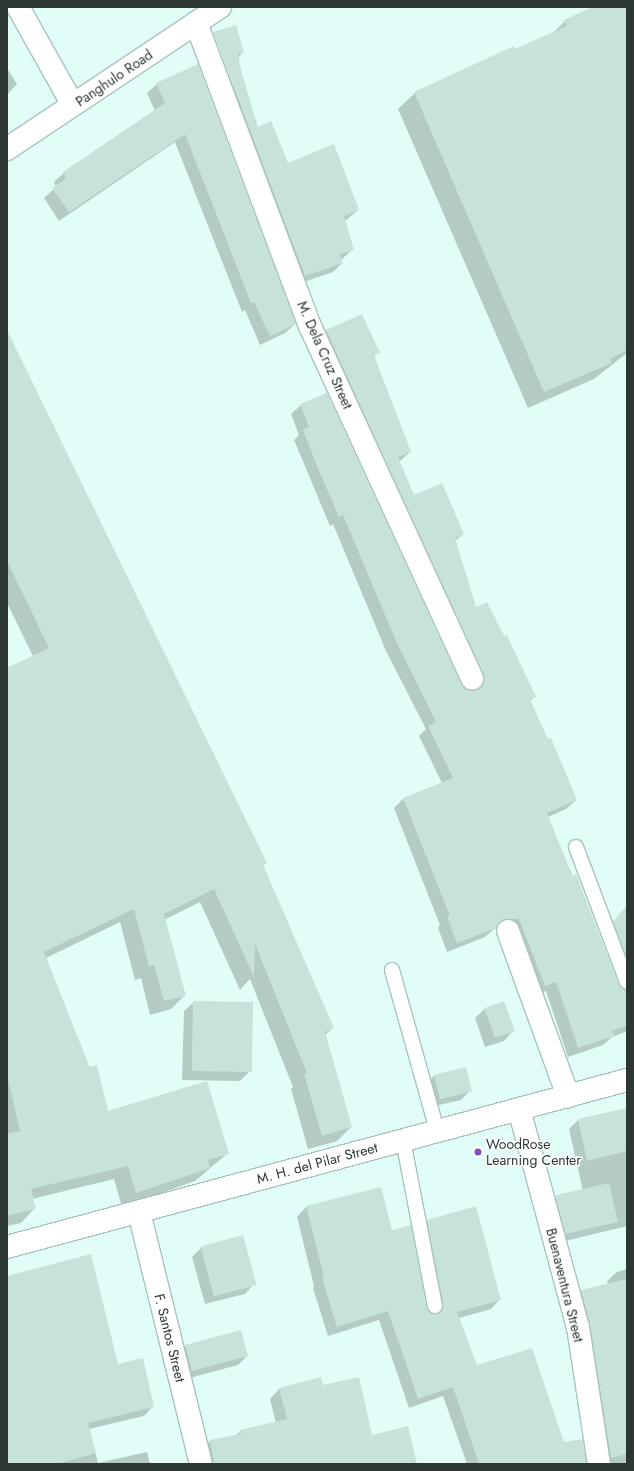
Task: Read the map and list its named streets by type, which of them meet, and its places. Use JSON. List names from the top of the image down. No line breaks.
{"streets":{"street":["Panghulo Road","M. Dela Cruz Street","M. H. del Pilar Street","Buenaventura Street","F. Santos Street"]},"crossings":[["Panghulo Road","M. Dela Cruz Street"],["M. H. del Pilar Street","Buenaventura Street"],["M. H. del Pilar Street","F. Santos Street"]],"places":["WoodRose Learning Center"]}
